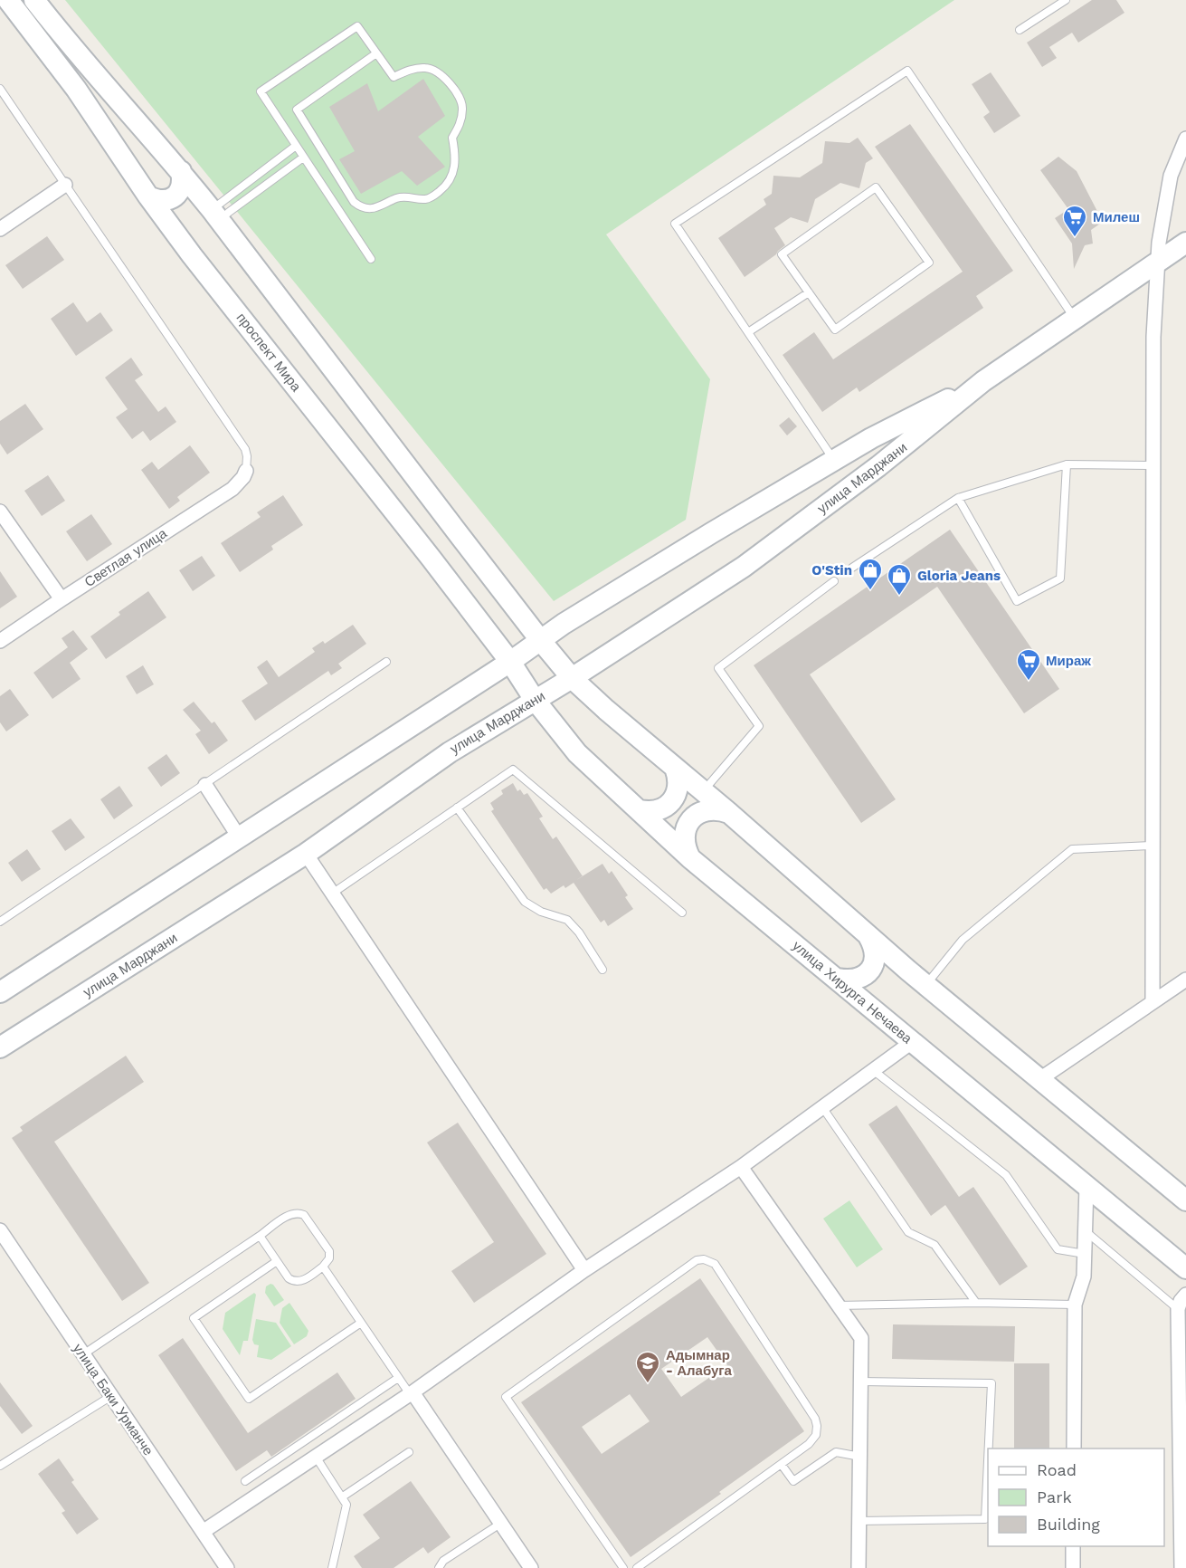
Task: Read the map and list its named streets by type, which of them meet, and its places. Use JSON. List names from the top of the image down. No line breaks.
{"streets":{"main road":["проспект Мира","улица Марджани","улица Хирурга Нечаева"],"street":["Светлая улица","улица Баки Урманче"]},"crossings":[["проспект Мира","улица Марджани"],["проспект Мира","улица Хирурга Нечаева"],["улица Марджани","улица Хирурга Нечаева"]],"places":{"supermarket":["Милеш","Мираж"],"shop":["O'Stin","Gloria Jeans"],"school or university":["Адымнар - Алабуга"]},"legend":["Road","Park","Building"]}
